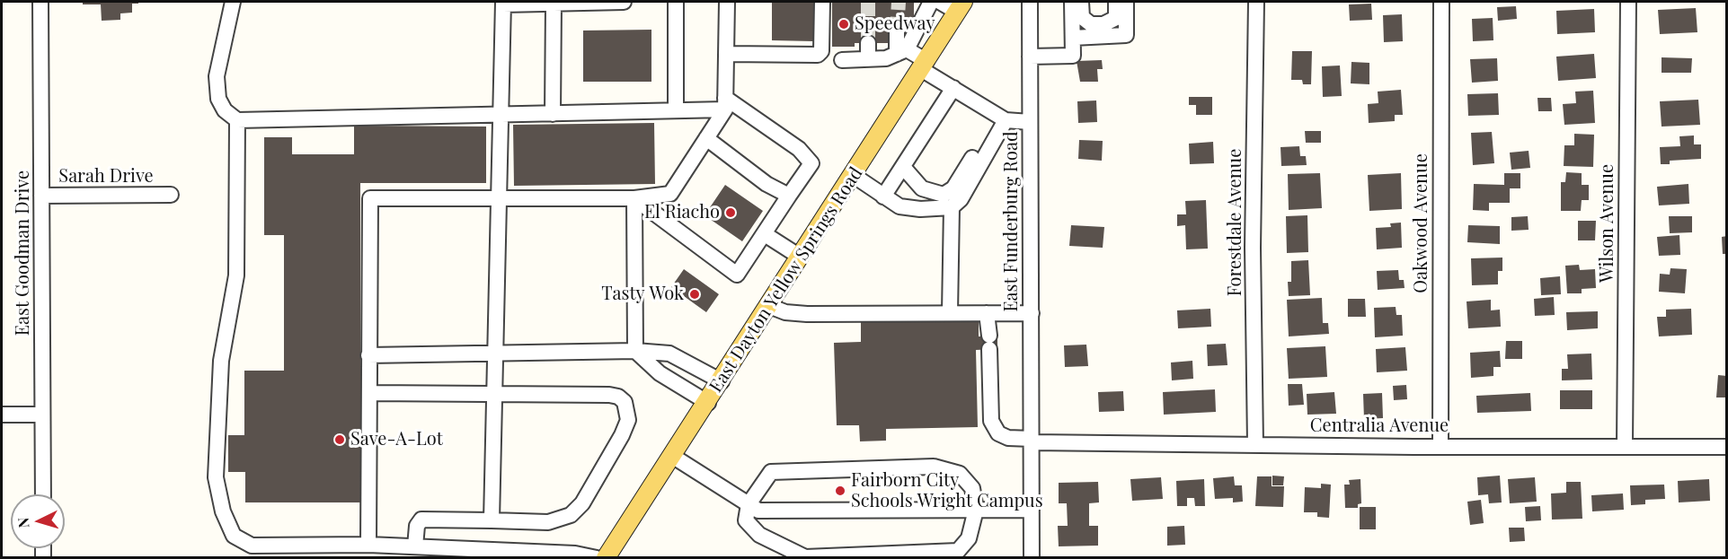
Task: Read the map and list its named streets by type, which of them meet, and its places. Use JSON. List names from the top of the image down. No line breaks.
{"streets":{"main road":["East Dayton Yellow Springs Road"],"street":["Sarah Drive","East Funderburg Road","Forestdale Avenue","Oakwood Avenue","Wilson Avenue","East Goodman Drive","Centralia Avenue"]},"crossings":[["Sarah Drive","East Goodman Drive"],["East Funderburg Road","Centralia Avenue"],["Forestdale Avenue","Centralia Avenue"],["Oakwood Avenue","Centralia Avenue"],["Wilson Avenue","Centralia Avenue"]],"places":["Speedway","El Riacho","Tasty Wok","Save-A-Lot","Fairborn City Schools Wright Campus"],"north":"left"}
